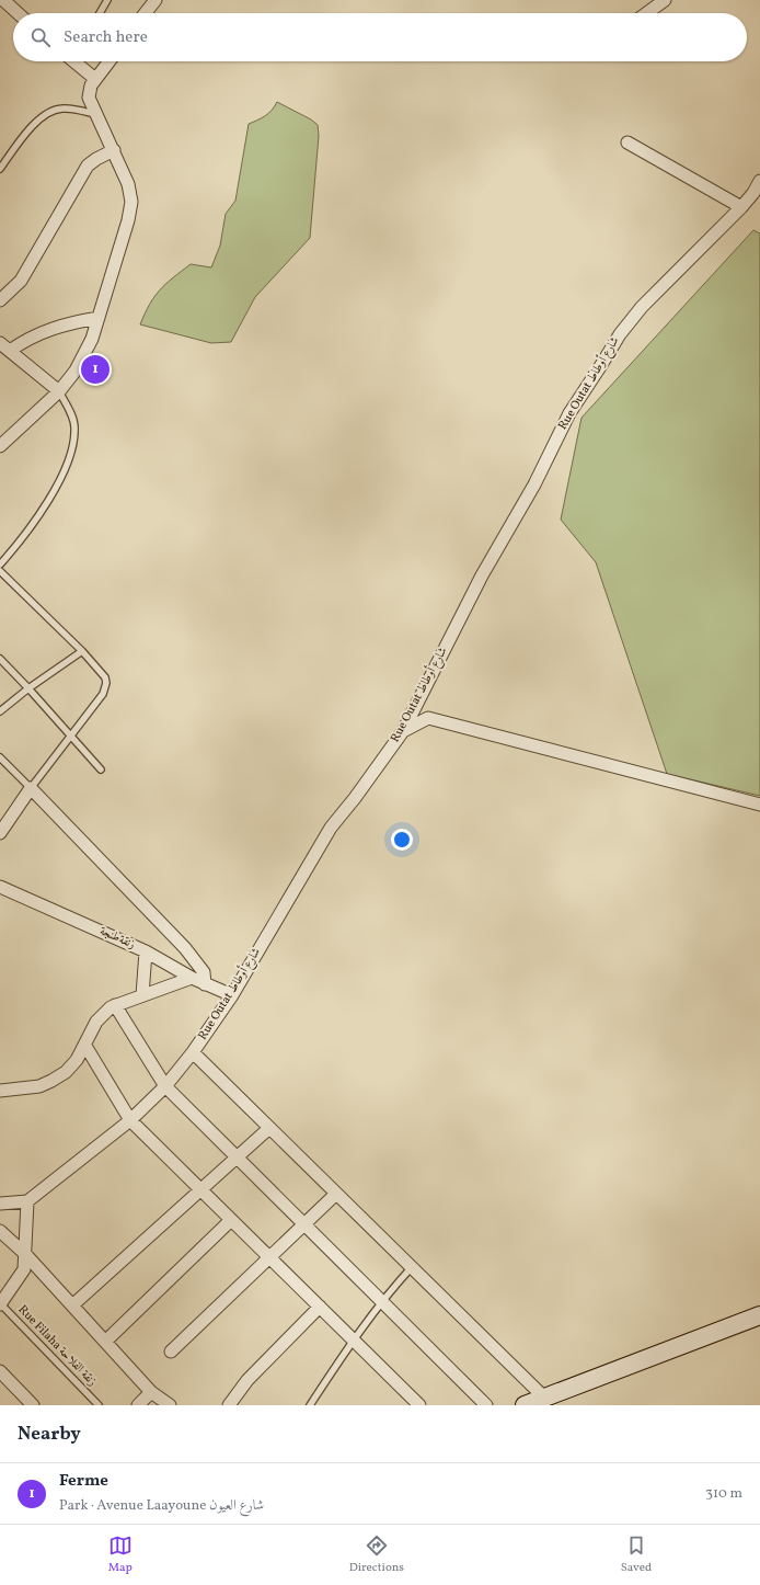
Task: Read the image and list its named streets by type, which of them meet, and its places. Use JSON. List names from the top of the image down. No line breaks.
{"streets":{"street":["Rue Outat شارع أوطاط","زنقةطنجة"],"lane":["Rue Filaha زنقة الفلاحة"]},"crossings":[["Rue Outat شارع أوطاط","زنقةطنجة"]],"page":{"search":"Search here","pins":"1","heading":"Nearby","list":[{"mark":"1","name":"Ferme","note":"Park · Avenue Laayoune شارع العيون","value":"310 m"}],"nav":["Map","Directions","Saved"]}}
